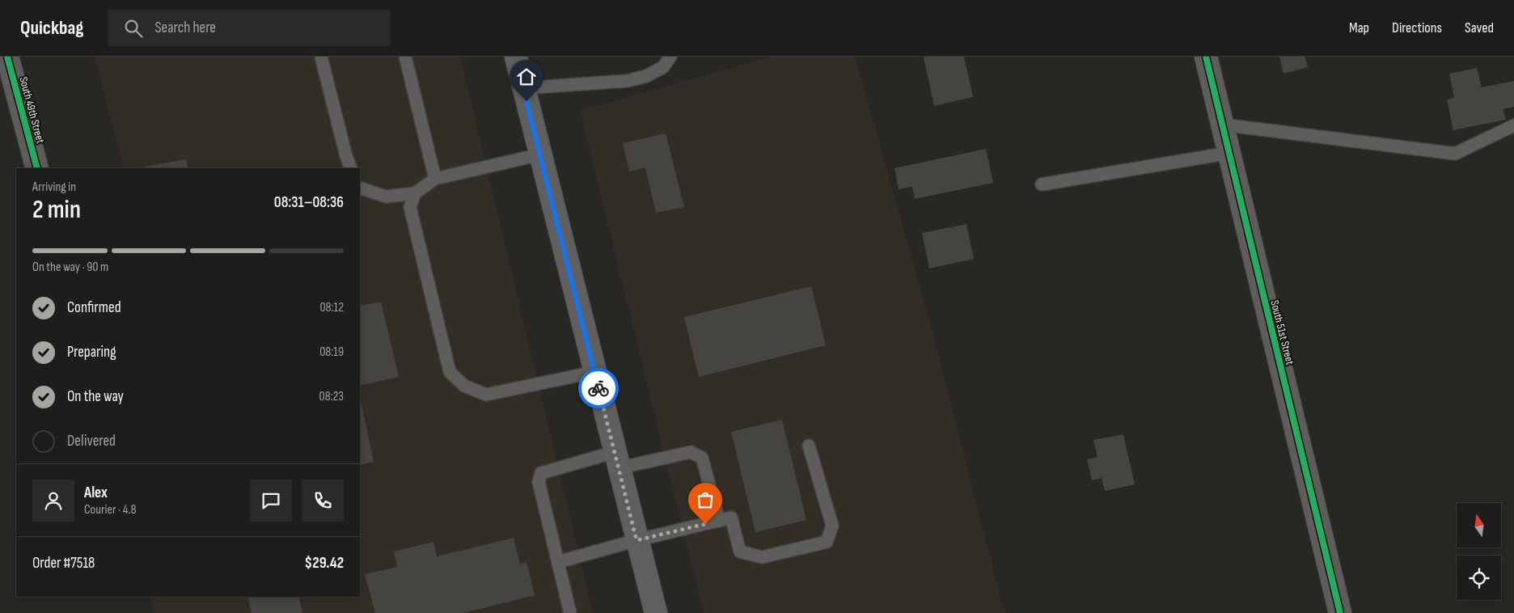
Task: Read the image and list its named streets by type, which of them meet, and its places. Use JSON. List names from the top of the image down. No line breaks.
{"streets":{"street":["South 49th Street","South 51st Street"]},"north":"top","page":{"header":"Quickbag","search":"Search here","nav":["Map","Directions","Saved"],"heading":["2 min","Arriving in","08:31–08:36"],"panel":["Alex","Courier · 4.8","Order #7518","$29.42"],"bar":"On the way · 90 m","list":[["Confirmed","08:12"],["Preparing","08:19"],["On the way","08:23"],"Delivered"]}}
